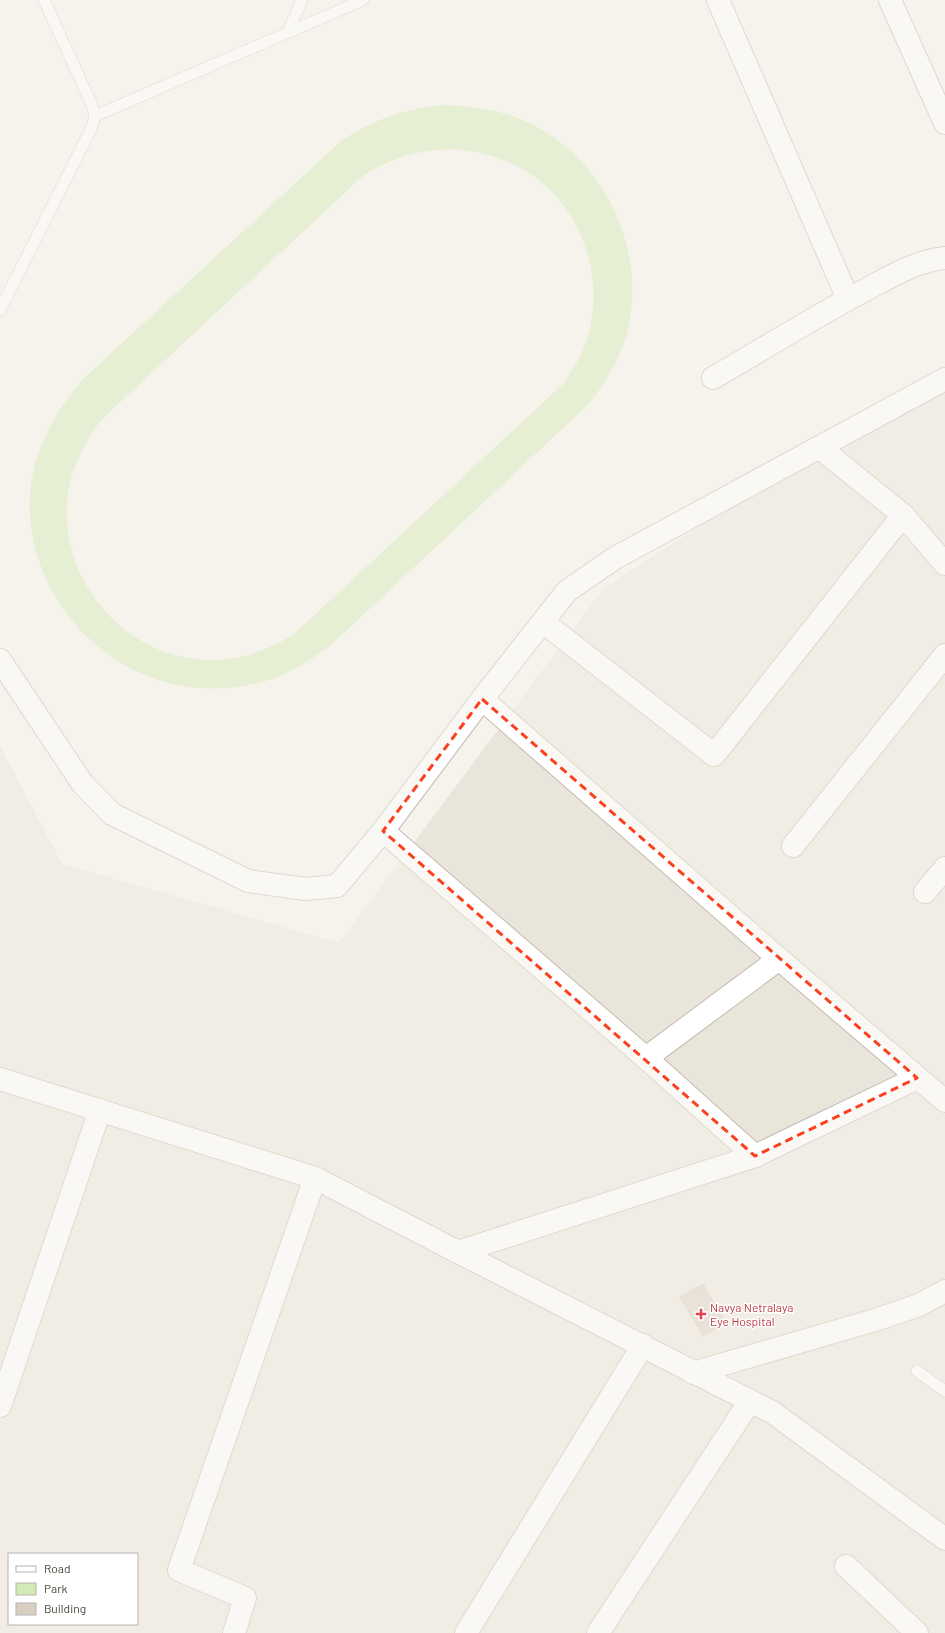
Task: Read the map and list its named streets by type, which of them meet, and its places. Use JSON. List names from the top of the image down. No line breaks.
{"places":{"health":["Navya Netralaya Eye Hospital"]},"legend":["Road","Park","Building"]}
